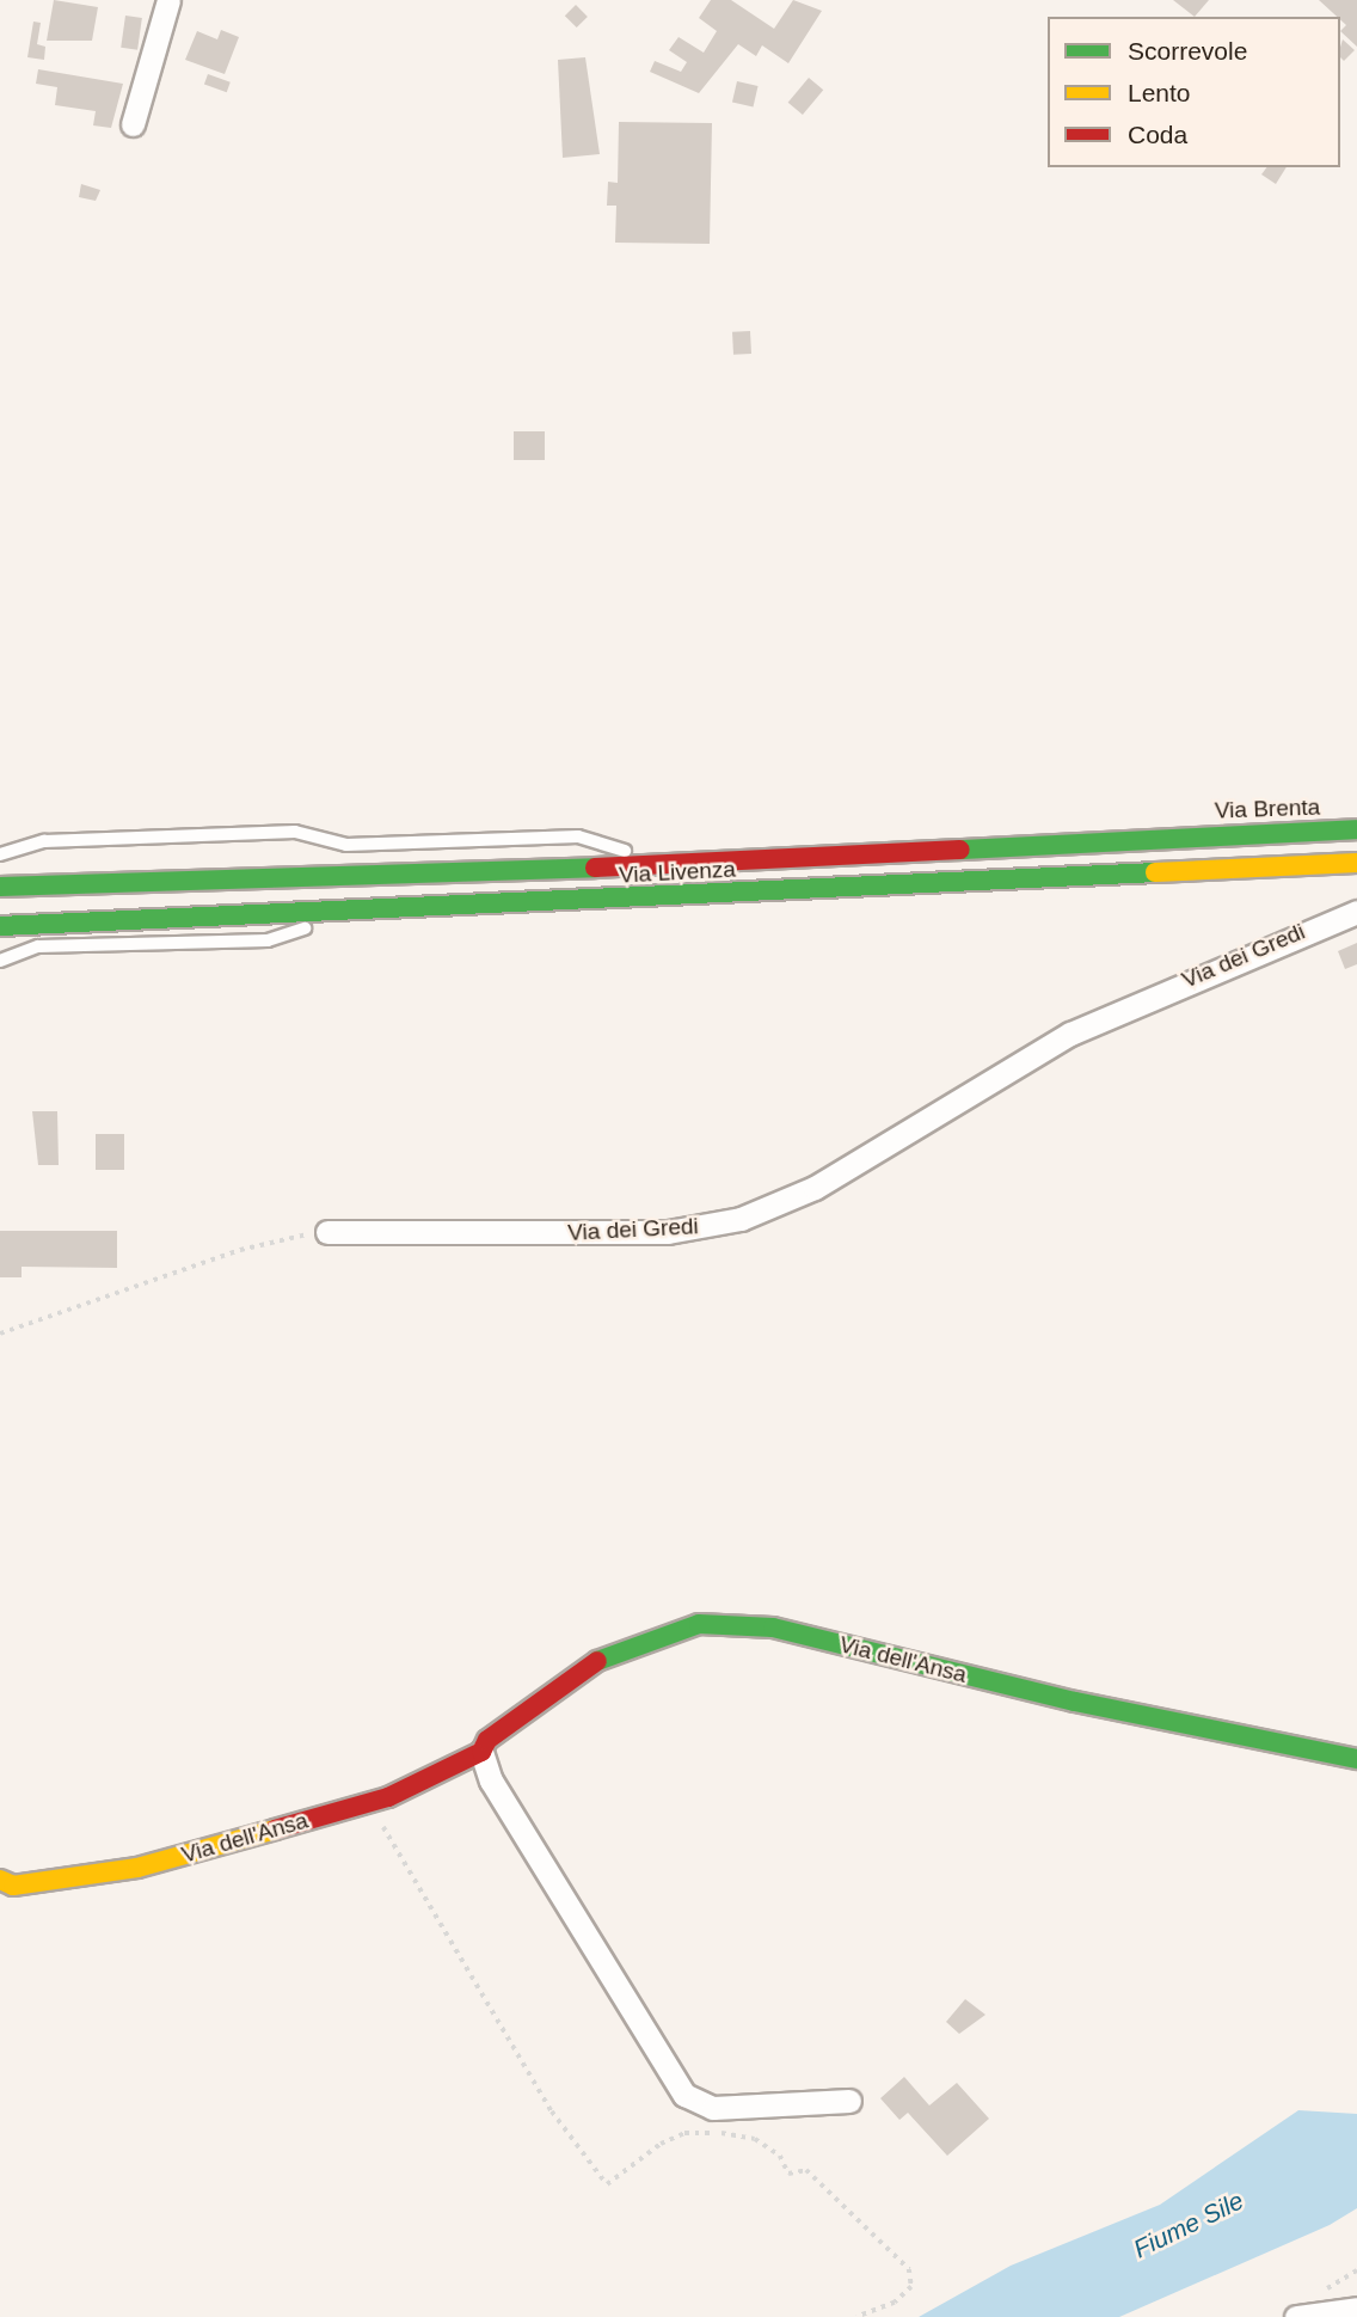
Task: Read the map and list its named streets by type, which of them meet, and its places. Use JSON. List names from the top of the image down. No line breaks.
{"streets":{"main road":["Via Brenta","Via Livenza","Via dell'Ansa"],"street":["Via dei Gredi"]},"crossings":[["Via Brenta","Via Livenza"]],"water":["Fiume Sile"],"legend":["Scorrevole","Lento","Coda"]}
